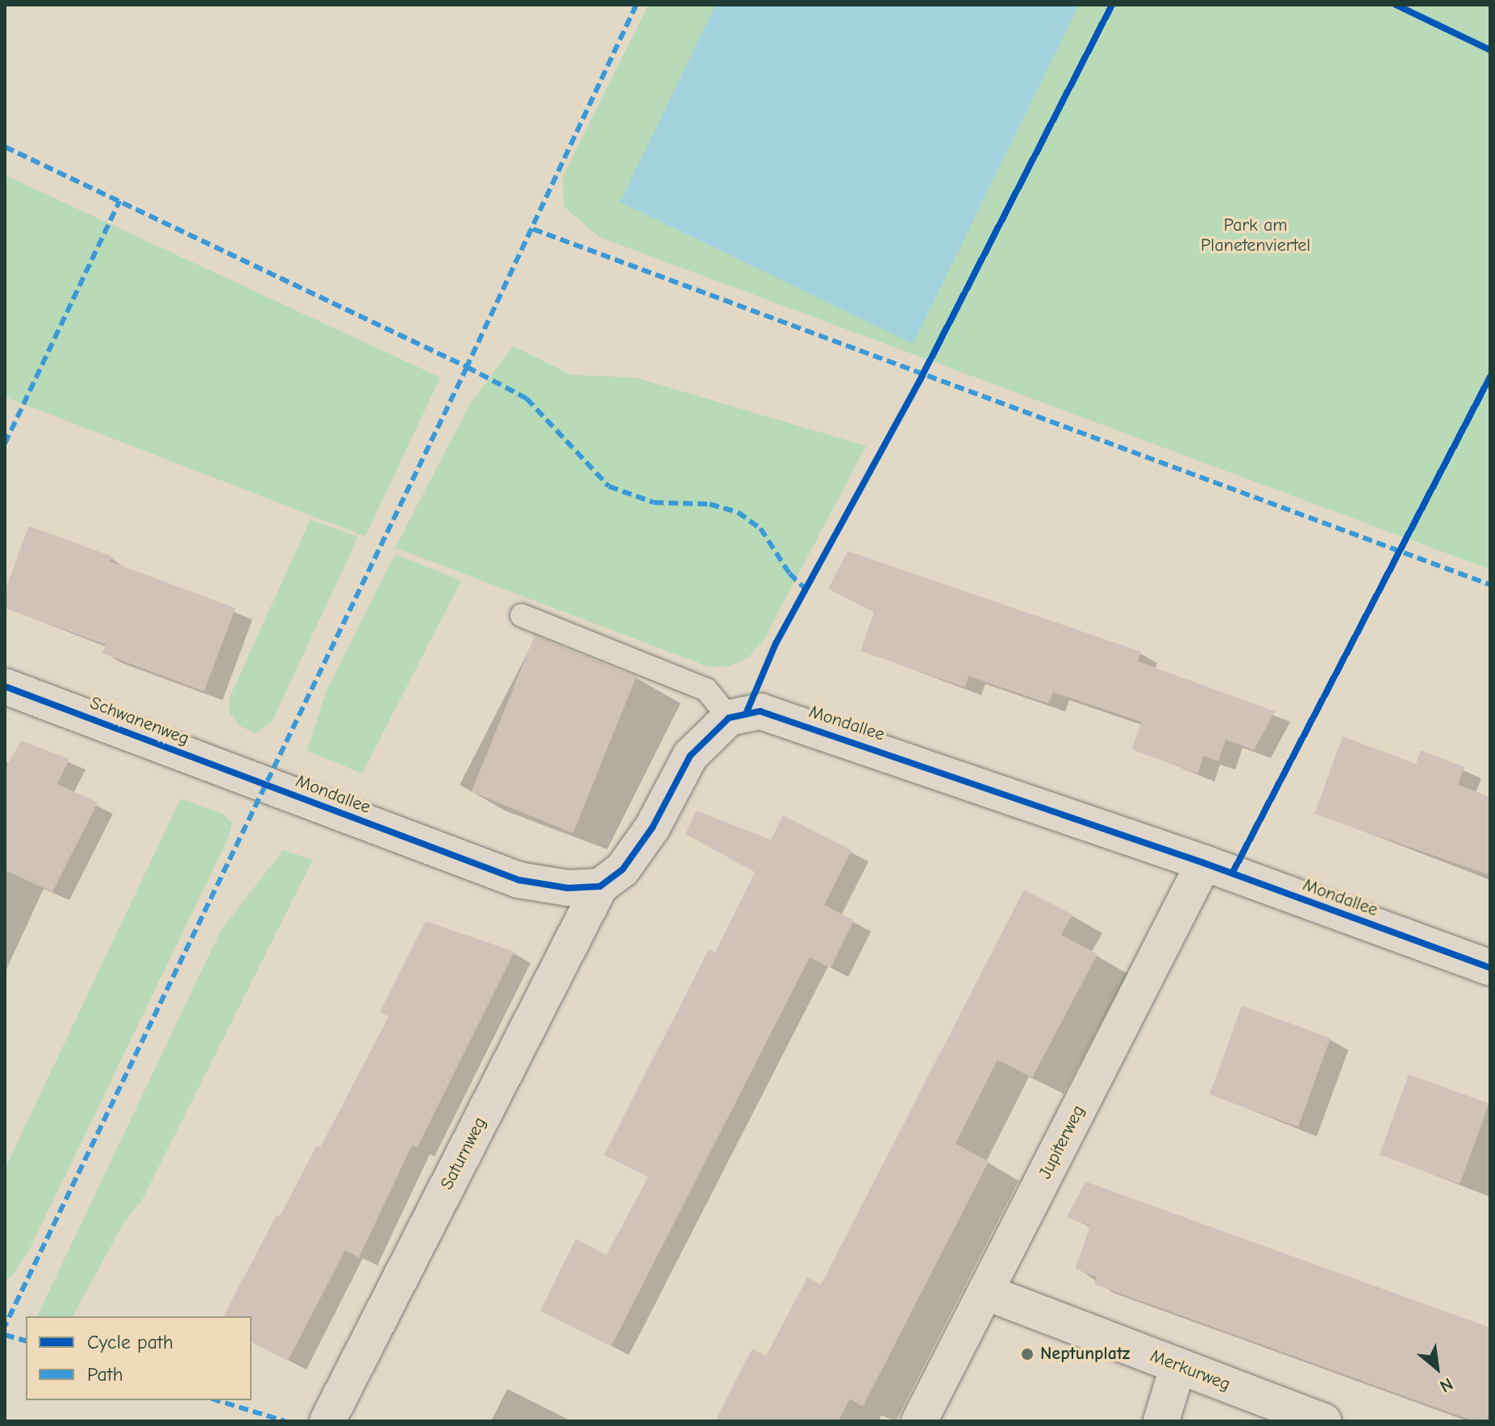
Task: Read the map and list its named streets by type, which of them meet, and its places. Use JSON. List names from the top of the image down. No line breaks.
{"streets":{"street":["Schwanenweg","Mondallee","Jupiterweg","Saturnweg","Merkurweg"]},"crossings":[["Schwanenweg","Mondallee"],["Mondallee","Jupiterweg"],["Mondallee","Saturnweg"],["Jupiterweg","Merkurweg"]],"parks":["Park am Planetenviertel"],"places":["Neptunplatz"],"legend":["Cycle path","Path"],"north":"bottom right"}
